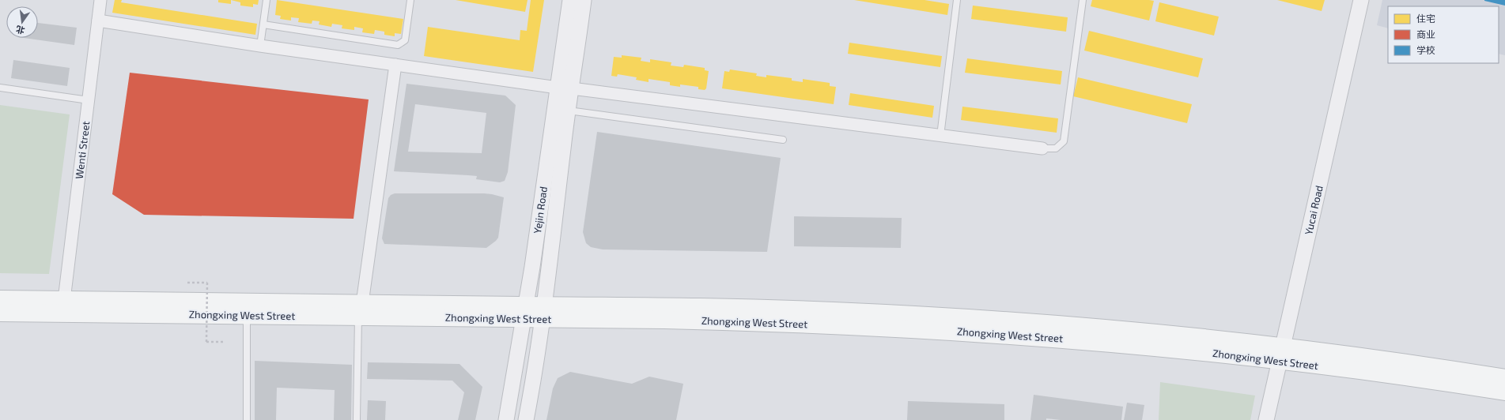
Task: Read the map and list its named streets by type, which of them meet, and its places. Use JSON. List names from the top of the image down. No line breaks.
{"streets":{"main road":["Zhongxing West Street"],"street":["Wenti Street","Yejin Road","Yucai Road"]},"crossings":[["Wenti Street","Zhongxing West Street"],["Yejin Road","Zhongxing West Street"],["Yucai Road","Zhongxing West Street"]],"legend":["住宅","商业","学校"],"north":"bottom"}
